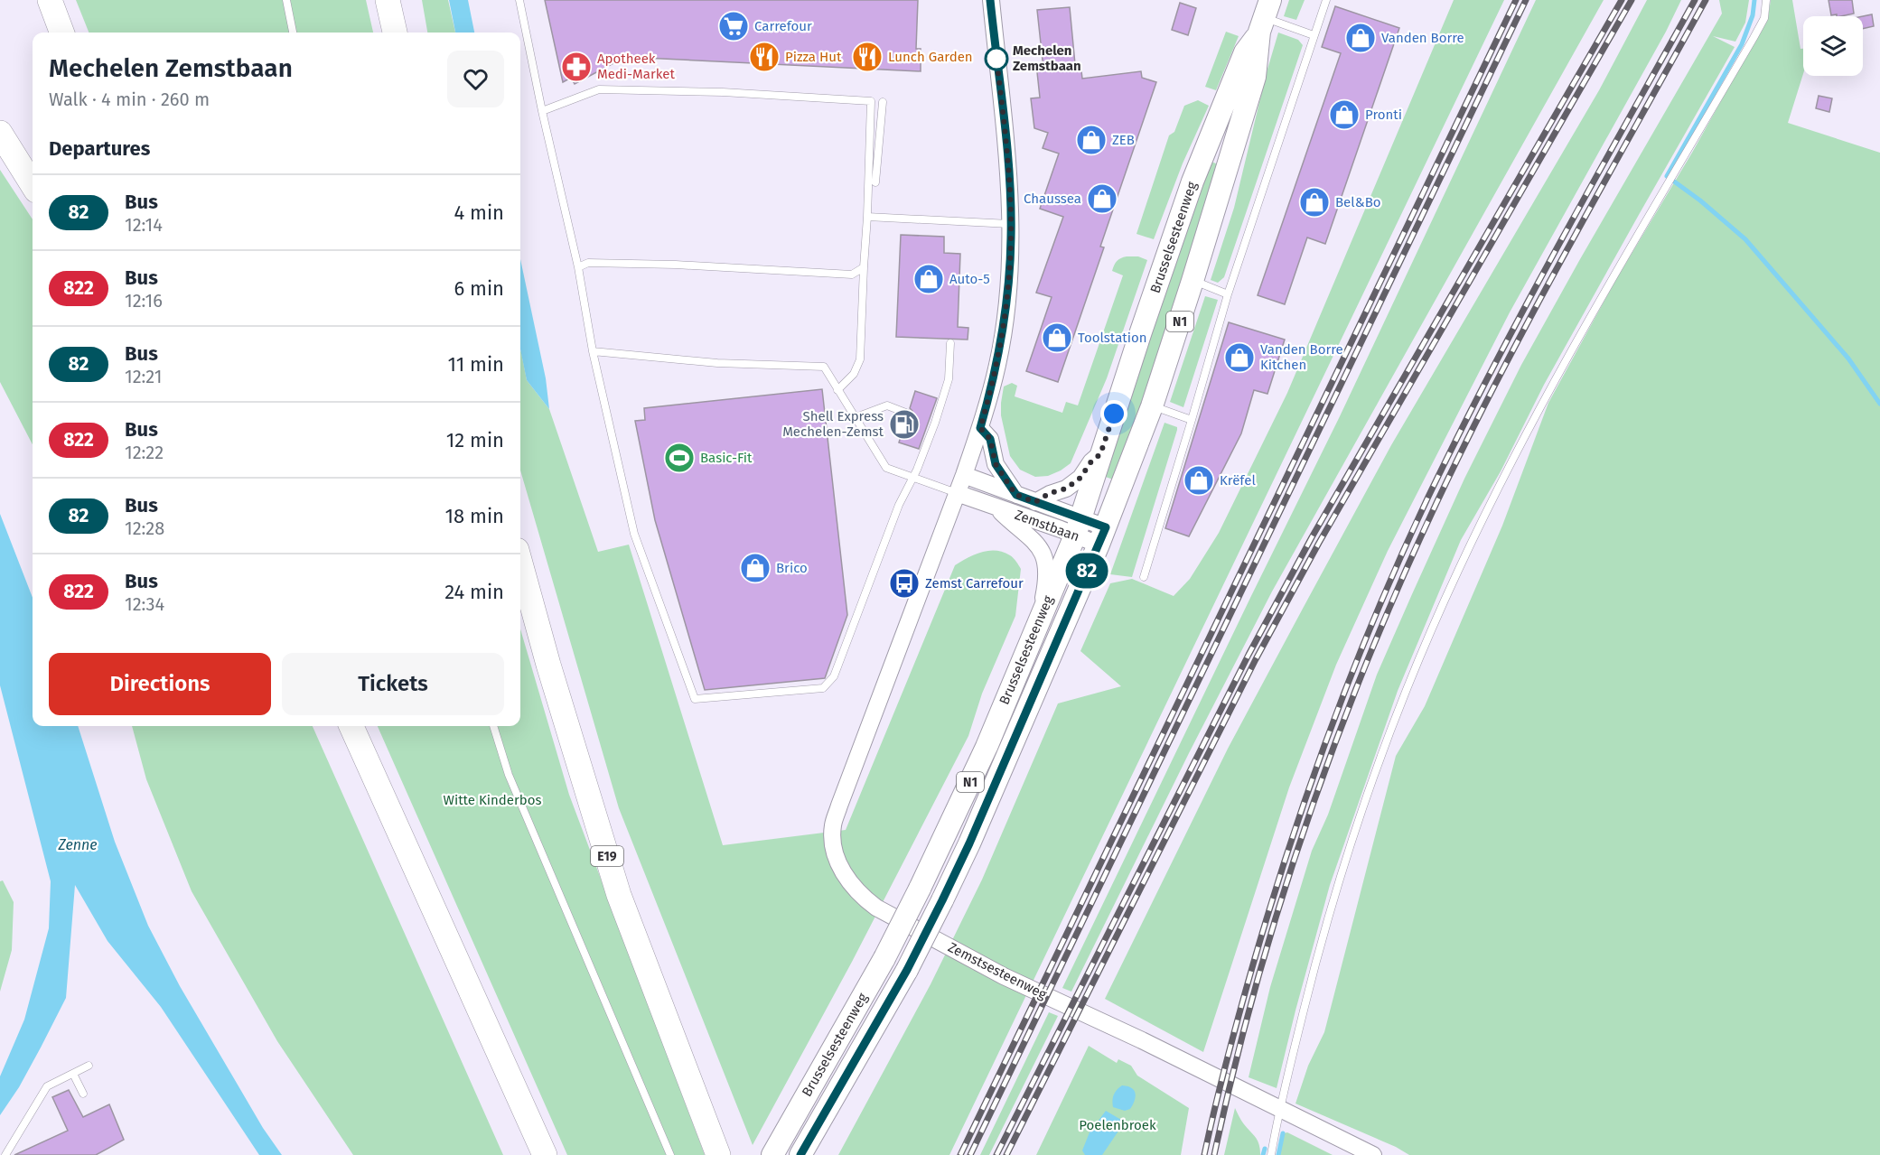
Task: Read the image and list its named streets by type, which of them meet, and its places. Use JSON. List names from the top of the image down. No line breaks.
{"streets":{"highway":["E19"],"main road":["Brusselsesteenweg","N1"],"street":["Zemstbaan","Zemstsesteenweg"]},"crossings":[["Brusselsesteenweg","Zemstbaan"],["Zemstbaan","Zemstsesteenweg"]],"water":["Zenne"],"parks":["Witte Kinderbos","Poelenbroek"],"places":{"supermarket":["Carrefour"],"shop":["Vanden Borre","Pronti","ZEB","Chaussea","Bel&Bo","Auto-5","Toolstation","Vanden Borre Kitchen","Krëfel","Brico"],"restaurant":["Pizza Hut","Lunch Garden"],"other":["Mechelen Zemstbaan"],"pharmacy":["Apotheek Medi-Market"],"fuel station":["Shell Express Mechelen-Zemst"],"sports":["Basic-Fit"],"bus stop":["Zemst Carrefour"]},"lines":["bus line 82"],"page":{"on_map":"82","heading":[["Mechelen Zemstbaan","Walk · 4 min · 260 m"],"Departures"],"list":[{"mark":"82","name":"Bus","note":"12:14","value":"4 min"},{"mark":"822","name":"Bus","note":"12:16","value":"6 min"},{"mark":"82","name":"Bus","note":"12:21","value":"11 min"},{"mark":"822","name":"Bus","note":"12:22","value":"12 min"},{"mark":"82","name":"Bus","note":"12:28","value":"18 min"},{"mark":"822","name":"Bus","note":"12:34","value":"24 min"}],"buttons":["Directions","Tickets"]}}
